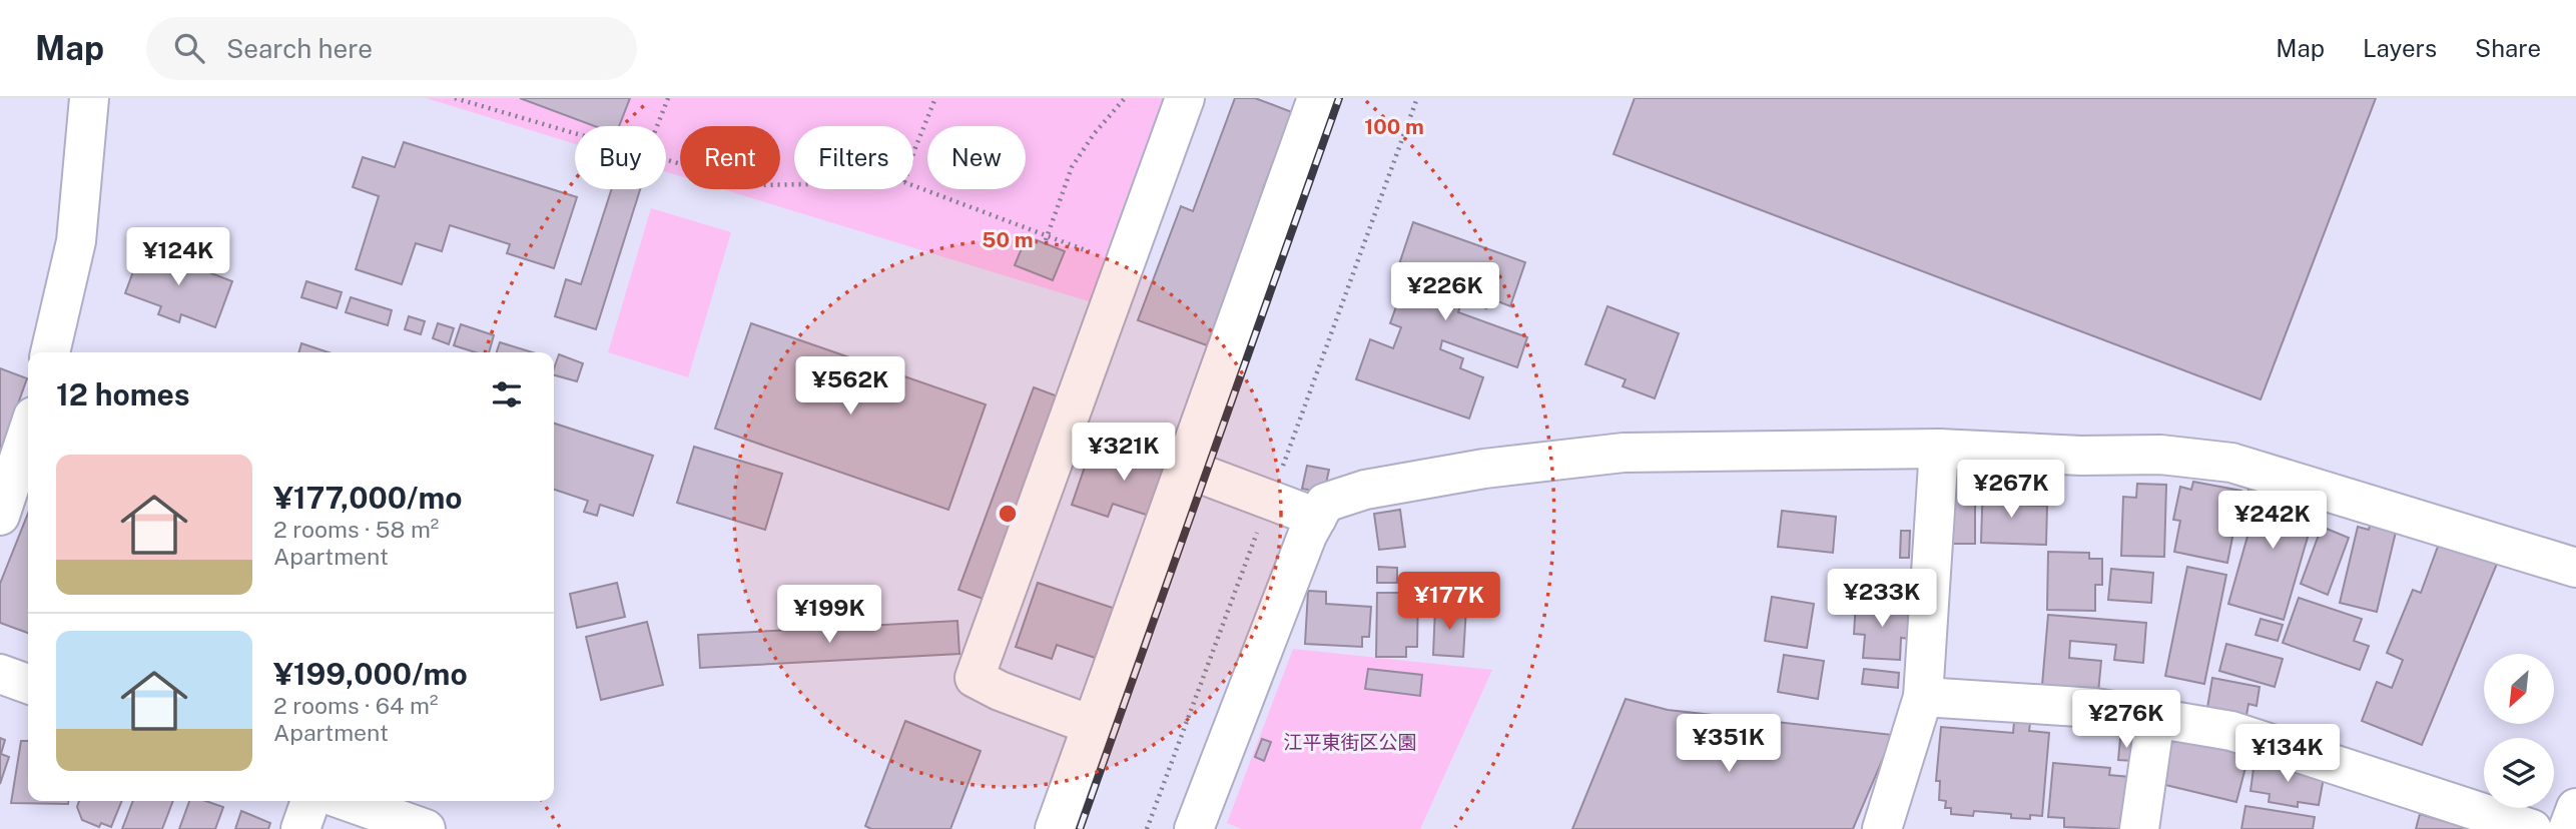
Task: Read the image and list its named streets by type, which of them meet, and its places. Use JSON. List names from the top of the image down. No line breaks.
{"parks":["江平東街区公園"],"north":"bottom left","page":{"header":"Map","search":"Search here","nav":["Map","Layers","Share"],"chip":["Buy","Rent","Filters","New"],"price":["¥124K","¥226K","¥562K","¥321K","¥267K","¥242K","¥233K","¥177K","¥199K","¥276K","¥351K","¥134K"],"heading":"12 homes","list":[{"name":"¥177,000/mo","note":"2 rooms · 58 m² · Apartment"},{"name":"¥199,000/mo","note":"2 rooms · 64 m² · Apartment"}]},"rings":["100 m","50 m"]}
